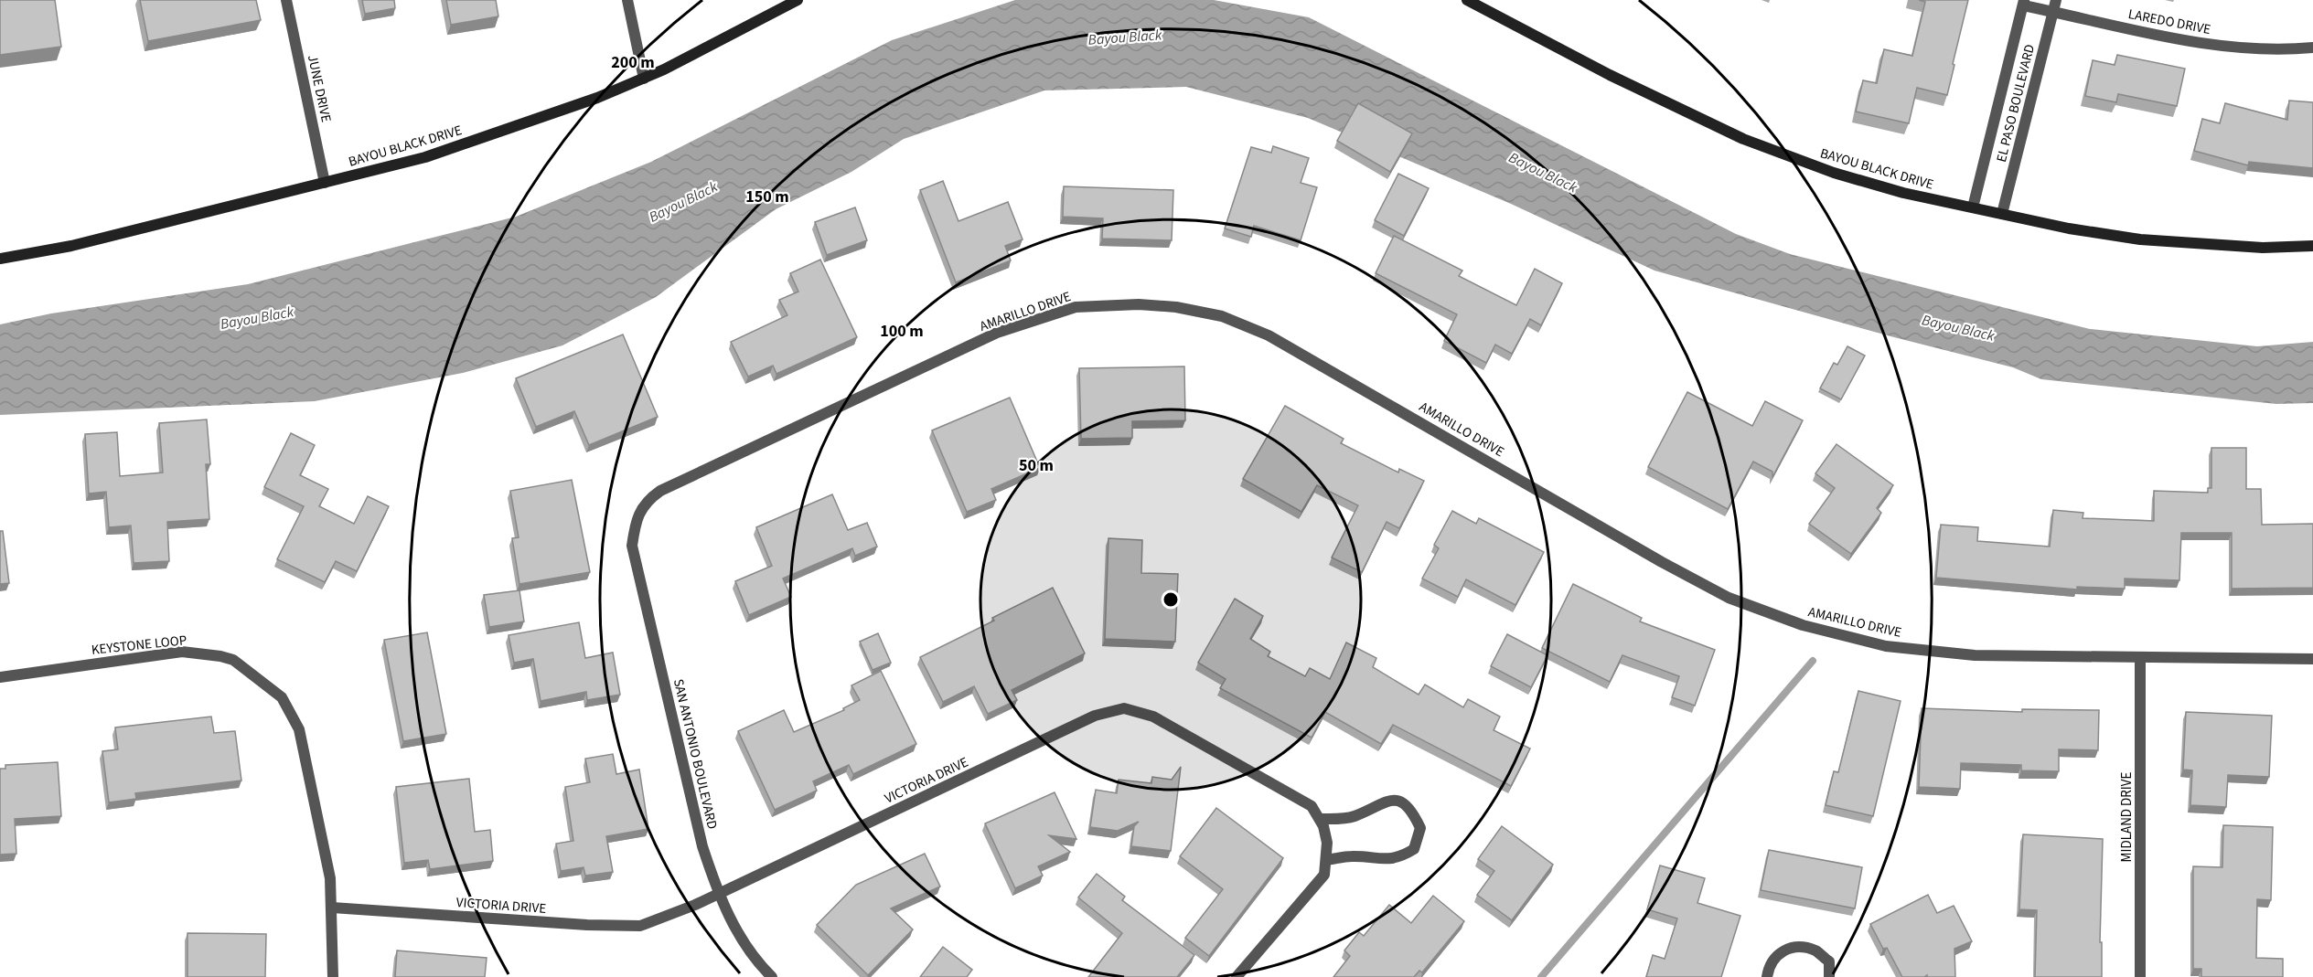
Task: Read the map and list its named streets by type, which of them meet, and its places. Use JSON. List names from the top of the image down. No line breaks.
{"streets":{"main road":["BAYOU BLACK DRIVE"],"street":["LAREDO DRIVE","JUNE DRIVE","EL PASO BOULEVARD","AMARILLO DRIVE","KEYSTONE LOOP","SAN ANTONIO BOULEVARD","VICTORIA DRIVE","MIDLAND DRIVE"]},"crossings":[["LAREDO DRIVE","EL PASO BOULEVARD"],["JUNE DRIVE","BAYOU BLACK DRIVE"],["EL PASO BOULEVARD","BAYOU BLACK DRIVE"],["AMARILLO DRIVE","SAN ANTONIO BOULEVARD"],["AMARILLO DRIVE","MIDLAND DRIVE"],["KEYSTONE LOOP","VICTORIA DRIVE"],["SAN ANTONIO BOULEVARD","VICTORIA DRIVE"]],"water":["Bayou Black"],"rings":["200 m","150 m","100 m","50 m"]}
